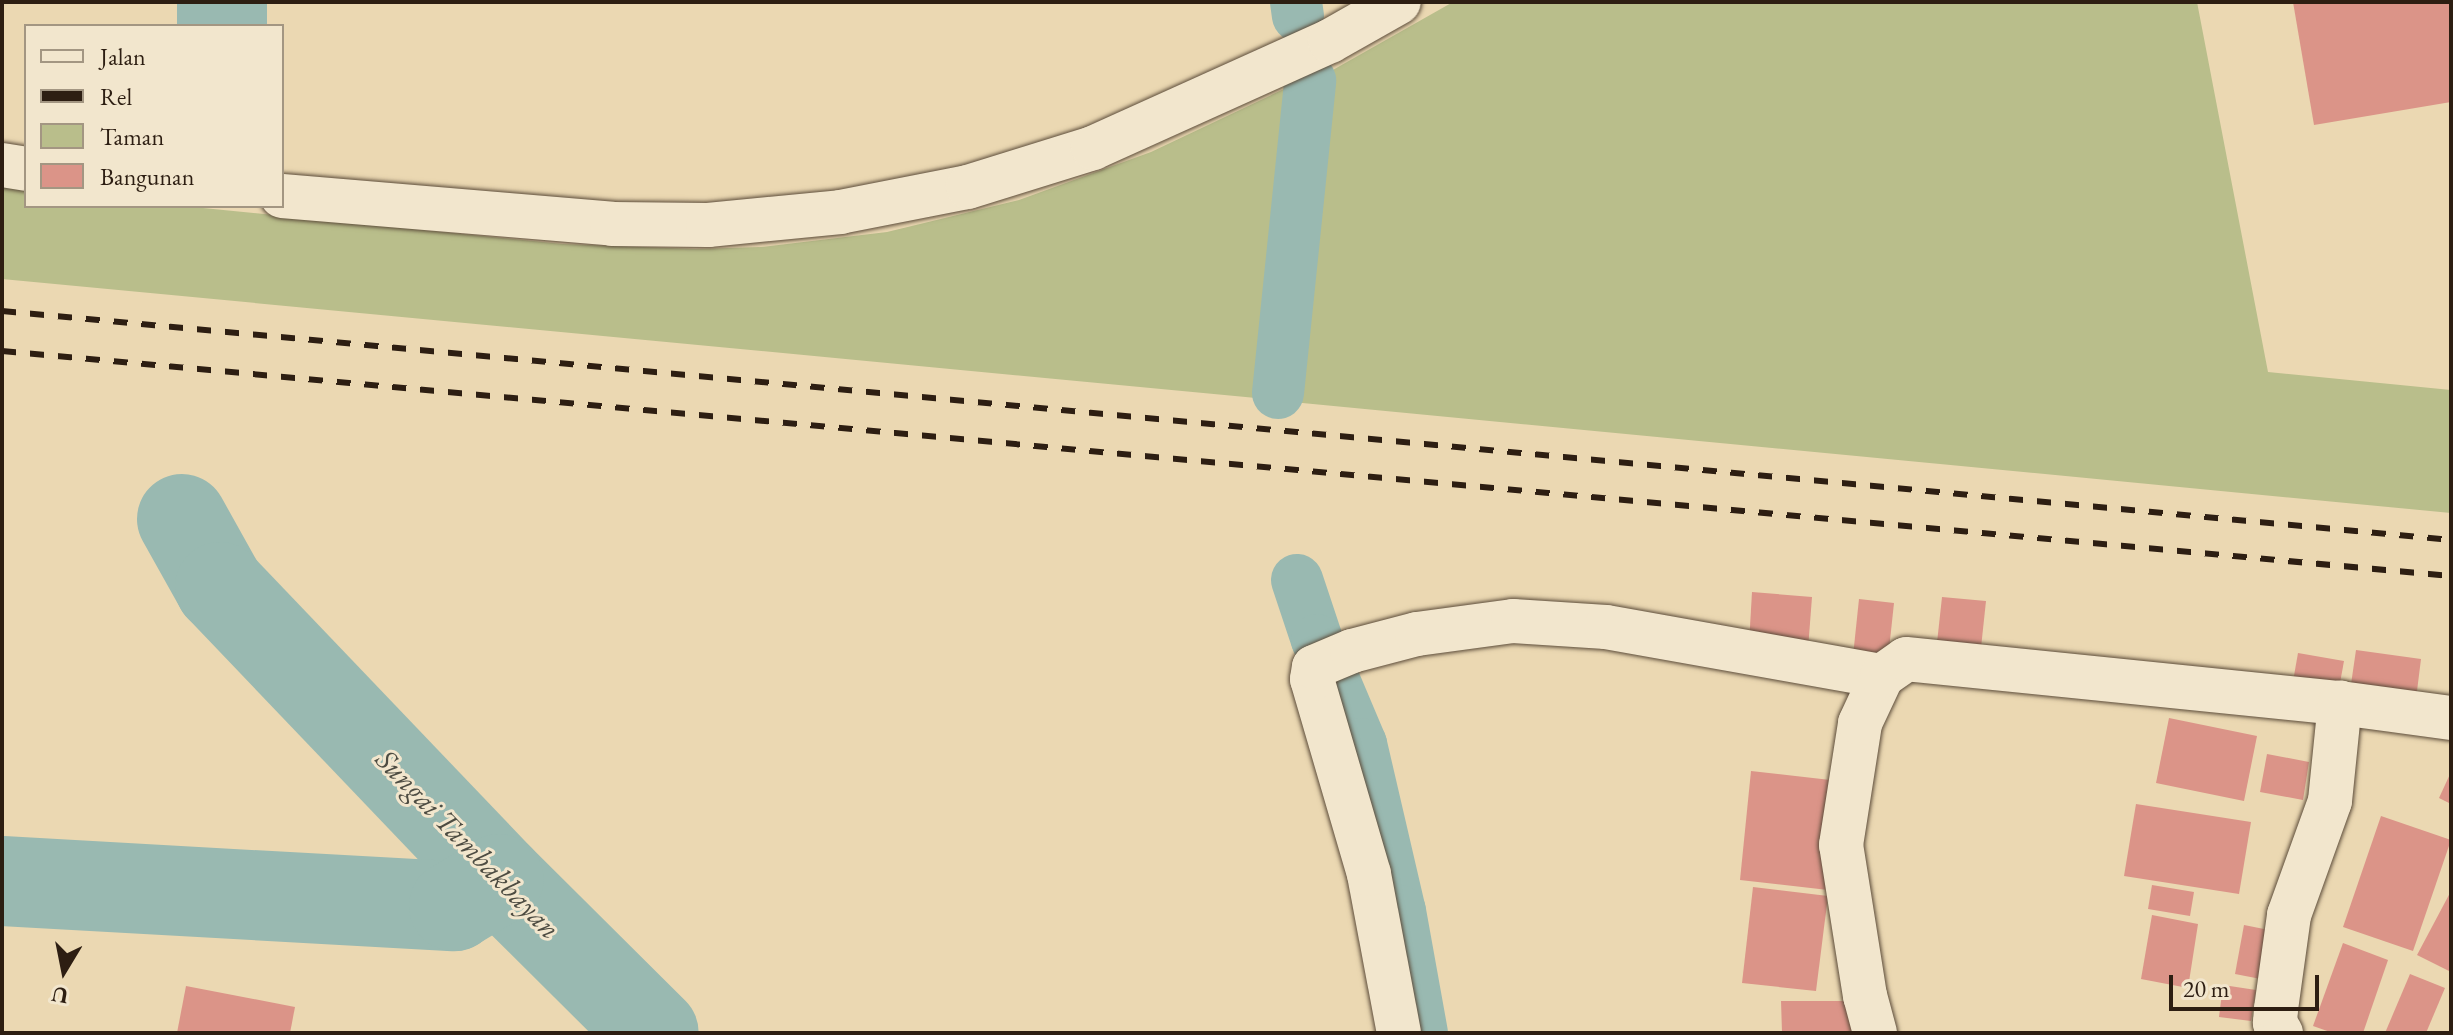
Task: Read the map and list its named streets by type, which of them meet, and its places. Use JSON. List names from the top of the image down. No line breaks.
{"water":["Sungai Tambakbayan"],"legend":["Jalan","Rel","Taman","Bangunan"],"scale_bar":"20 m","north":"bottom"}
